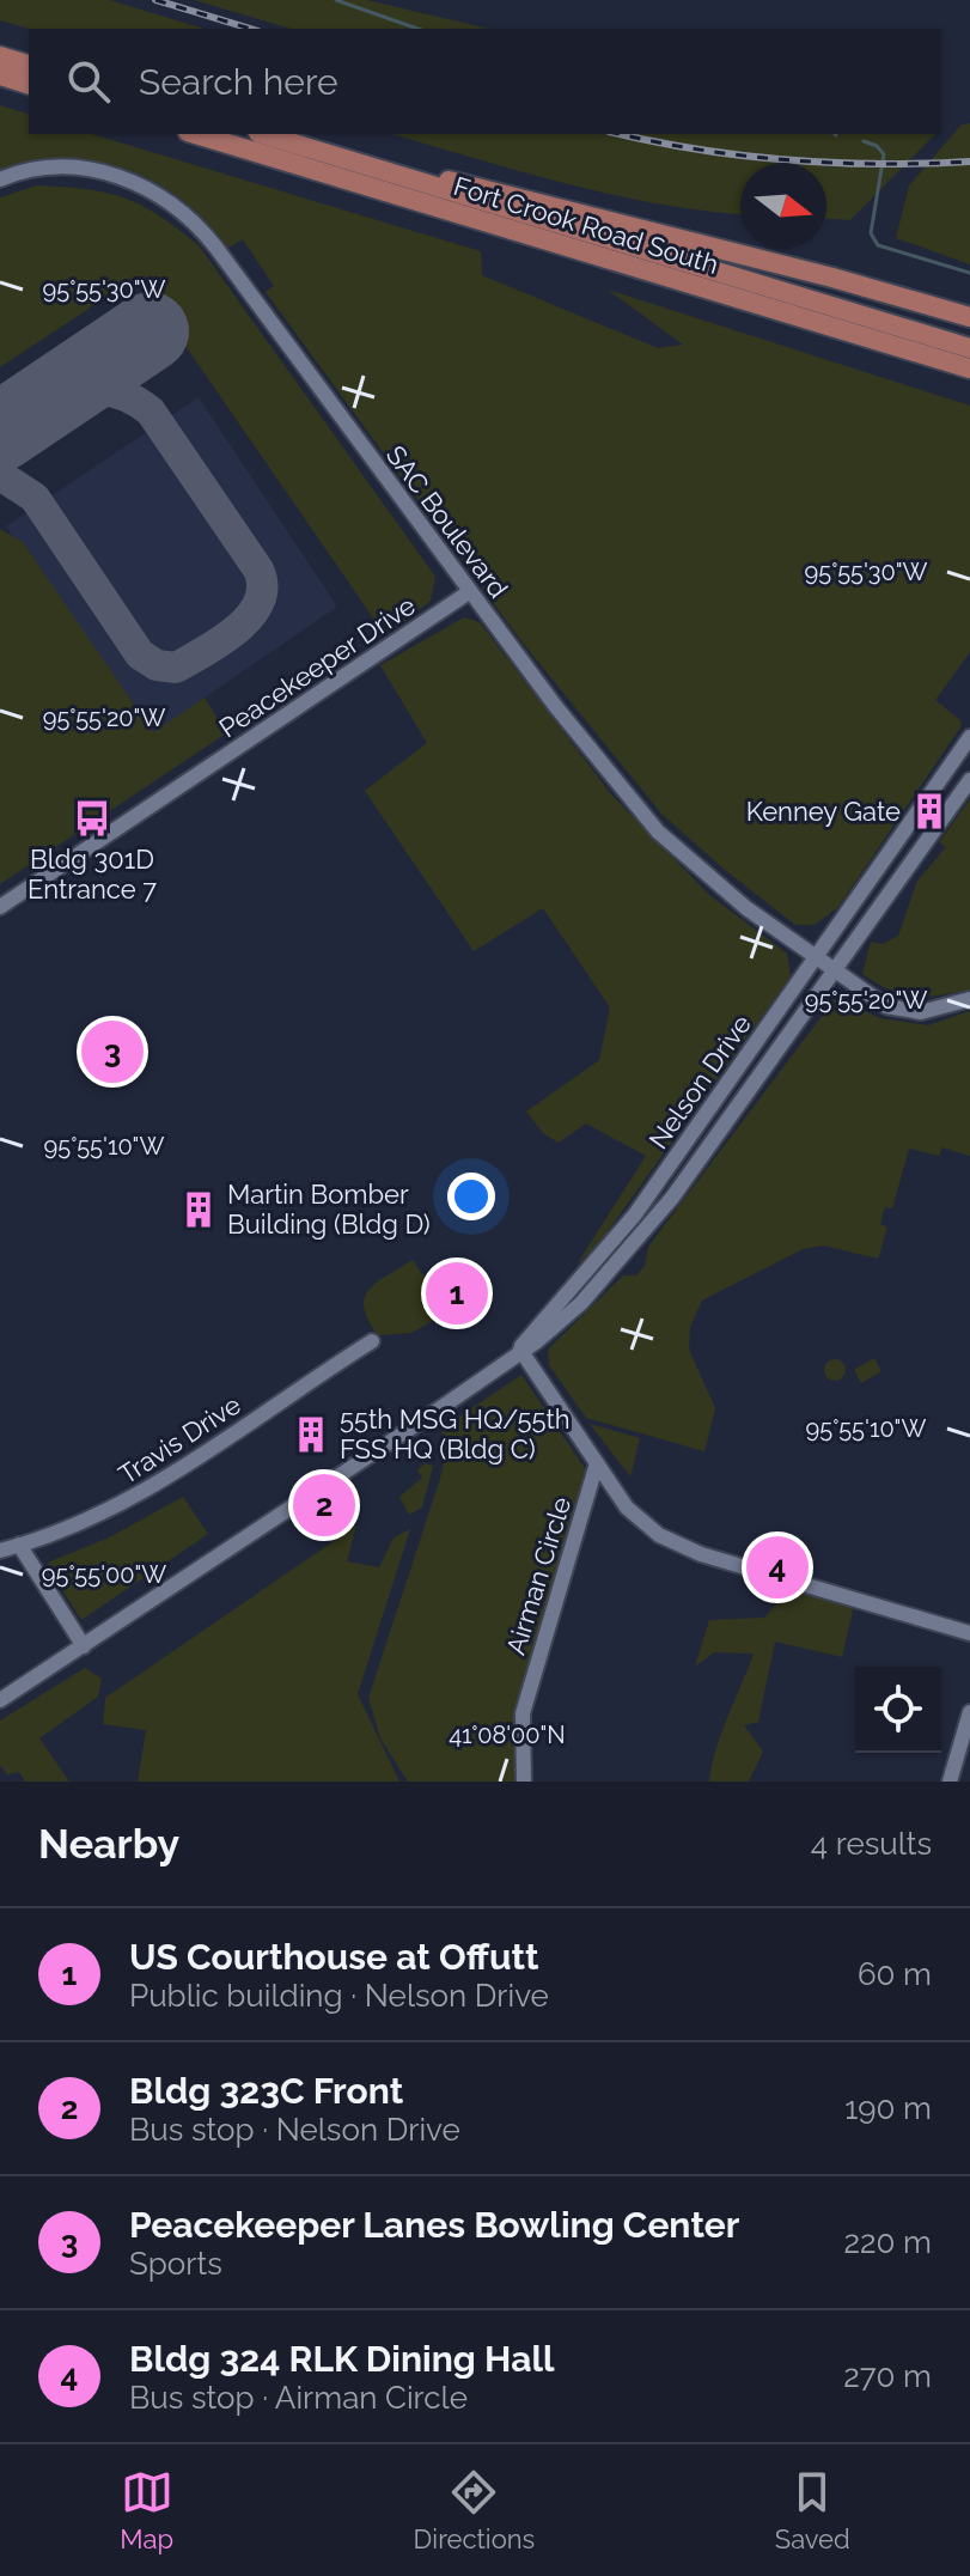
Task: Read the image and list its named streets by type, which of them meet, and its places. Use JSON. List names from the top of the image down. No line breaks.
{"streets":{"main road":["Fort Crook Road South"],"street":["SAC Boulevard","Peacekeeper Drive","Nelson Drive","Travis Drive","Airman Circle"]},"crossings":[["SAC Boulevard","Peacekeeper Drive"],["SAC Boulevard","Nelson Drive"]],"places":{"building":["Kenney Gate","Martin Bomber Building (Bldg D)","55th MSG HQ/55th FSS HQ (Bldg C)"],"bus stop":["Bldg 301D Entrance 7"]},"north":"right","page":{"search":"Search here","pins":["3","1","2","4"],"heading":["Nearby","4 results"],"list":[{"mark":"1","name":"US Courthouse at Offutt","note":"Public building · Nelson Drive","value":"60 m"},{"mark":"2","name":"Bldg 323C Front","note":"Bus stop · Nelson Drive","value":"190 m"},{"mark":"3","name":"Peacekeeper Lanes Bowling Center","note":"Sports","value":"220 m"},{"mark":"4","name":"Bldg 324 RLK Dining Hall","note":"Bus stop · Airman Circle","value":"270 m"}],"nav":["Map","Directions","Saved"]},"coordinates":["95°55'30\"W","95°55'20\"W","95°55'10\"W","95°55'00\"W","41°08'00\"N"]}
